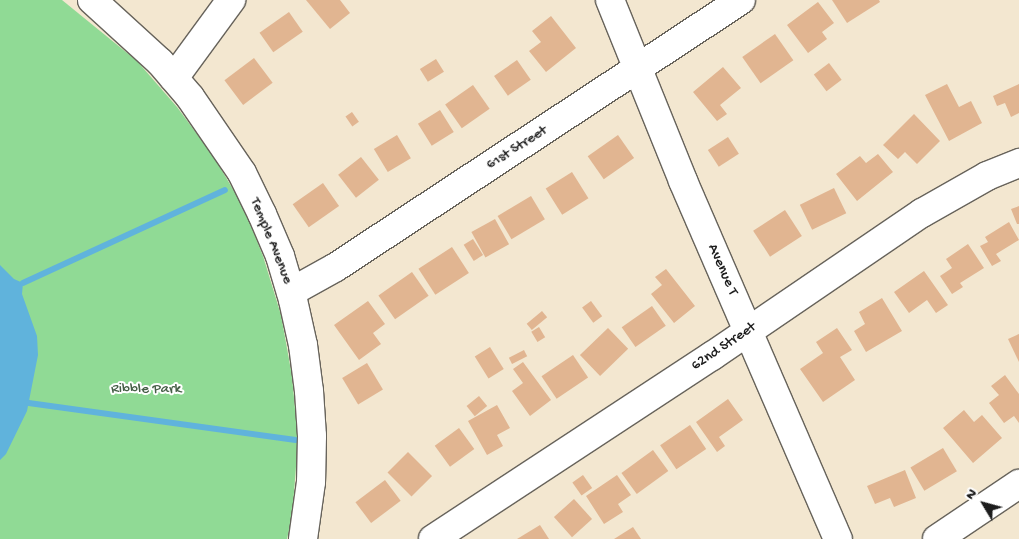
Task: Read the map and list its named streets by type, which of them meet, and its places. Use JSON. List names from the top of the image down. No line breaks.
{"streets":{"street":["61st Street","Temple Avenue","Avenue T","62nd Street"]},"crossings":[["61st Street","Temple Avenue"],["61st Street","Avenue T"],["Avenue T","62nd Street"]],"parks":["Ribble Park"],"north":"top left"}
